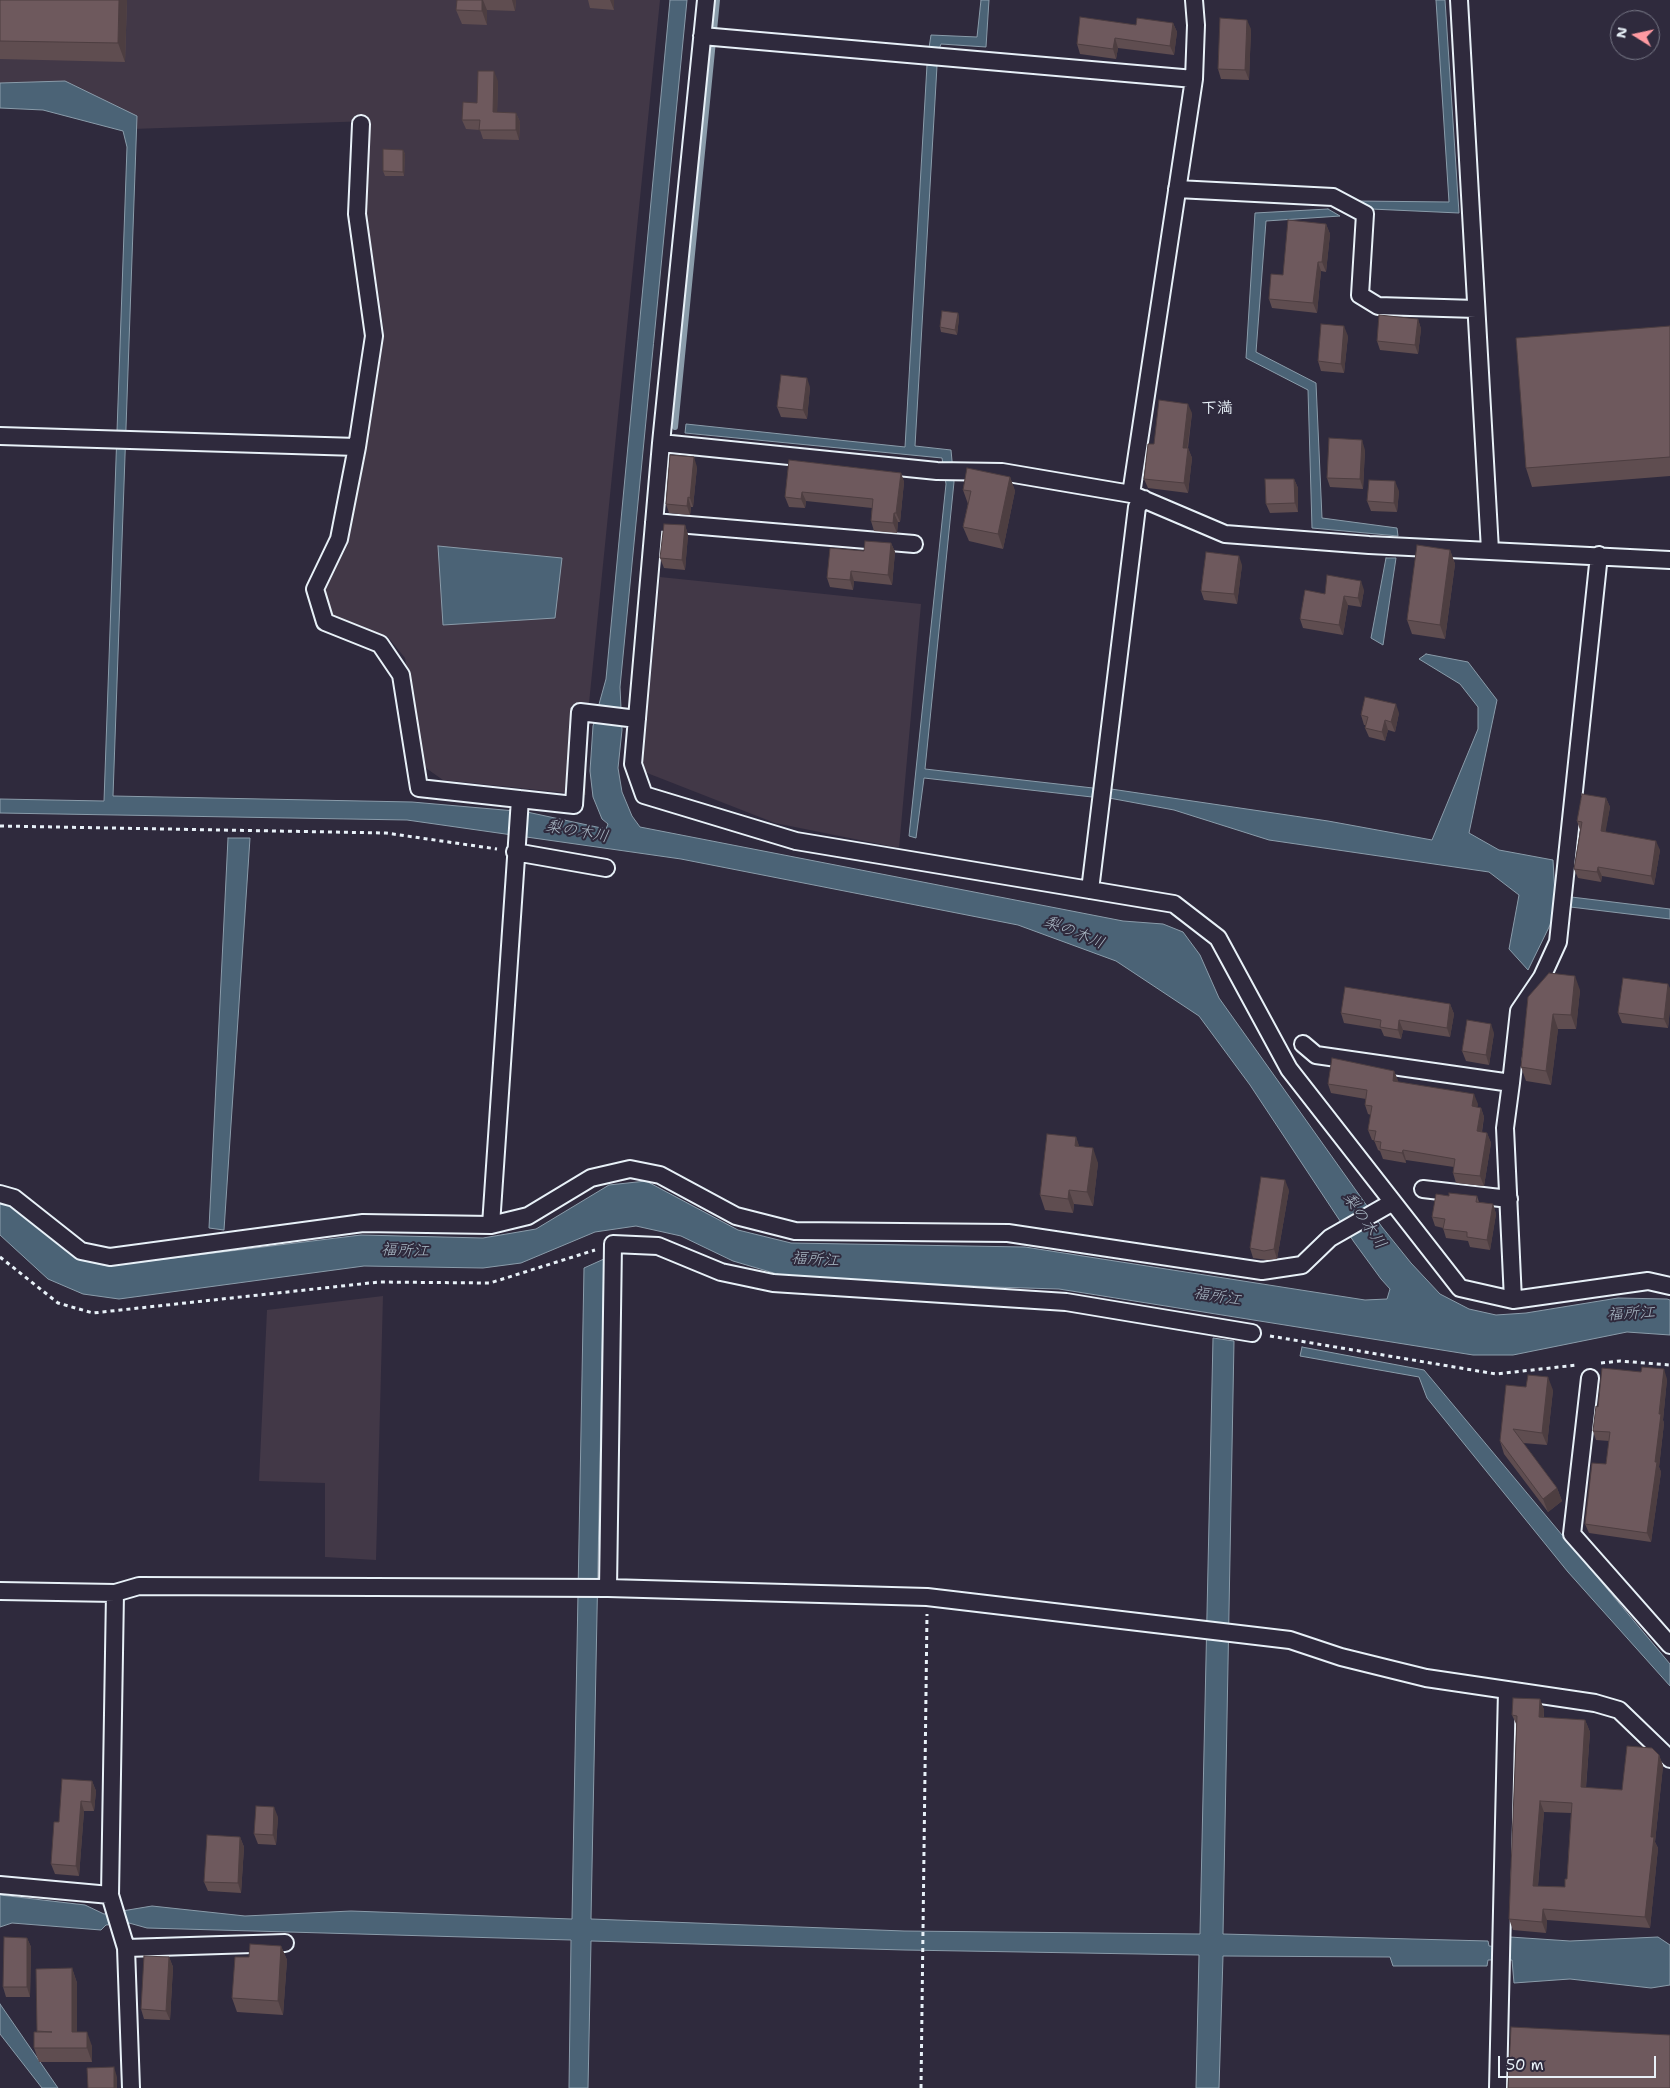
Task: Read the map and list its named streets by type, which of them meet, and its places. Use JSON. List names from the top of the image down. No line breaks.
{"districts":["下満"],"water":["梨の木川","福所江"],"scale_bar":"50 m","north":"left"}
